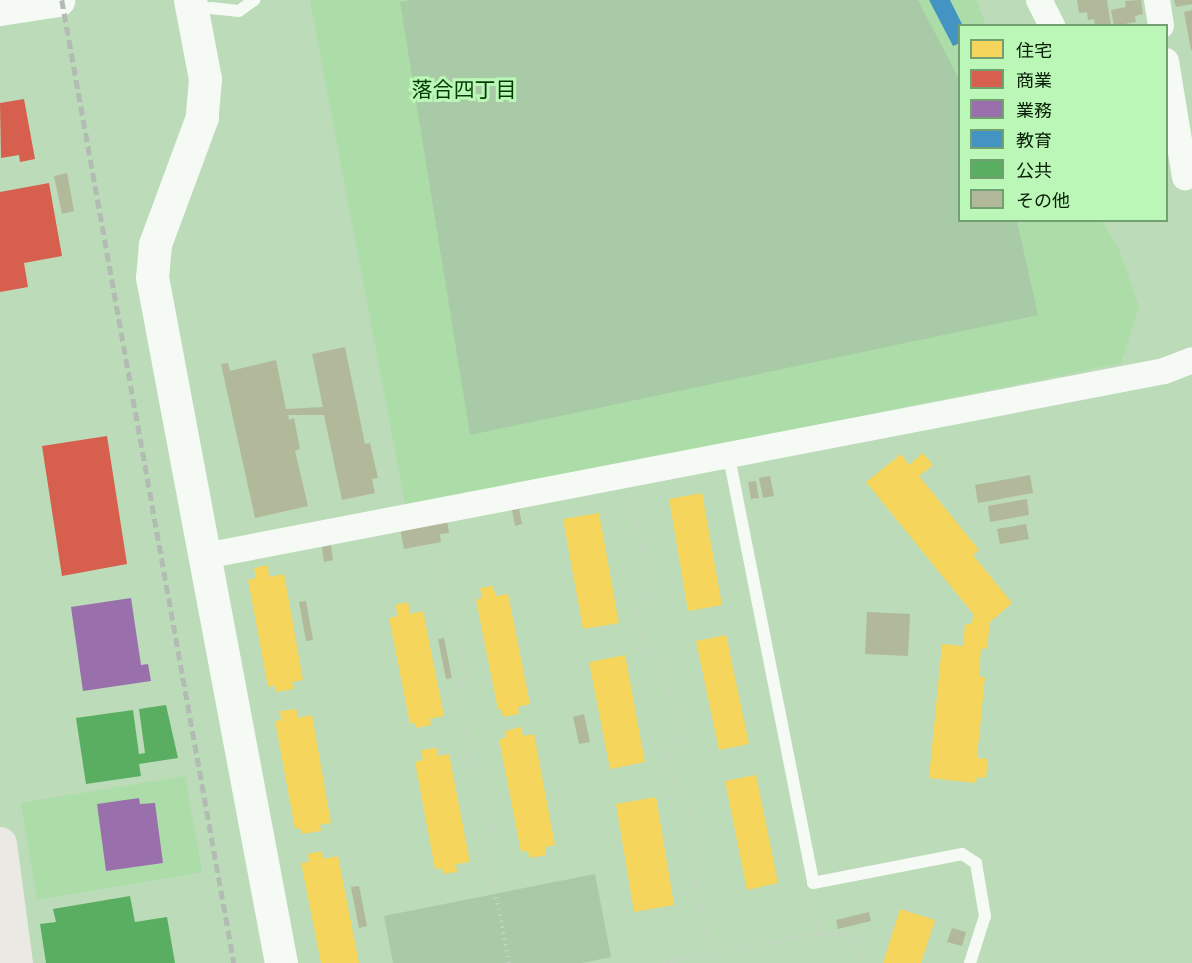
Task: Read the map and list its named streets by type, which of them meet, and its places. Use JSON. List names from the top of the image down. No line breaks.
{"districts":["落合四丁目"],"legend":["住宅","商業","業務","教育","公共","その他"]}
